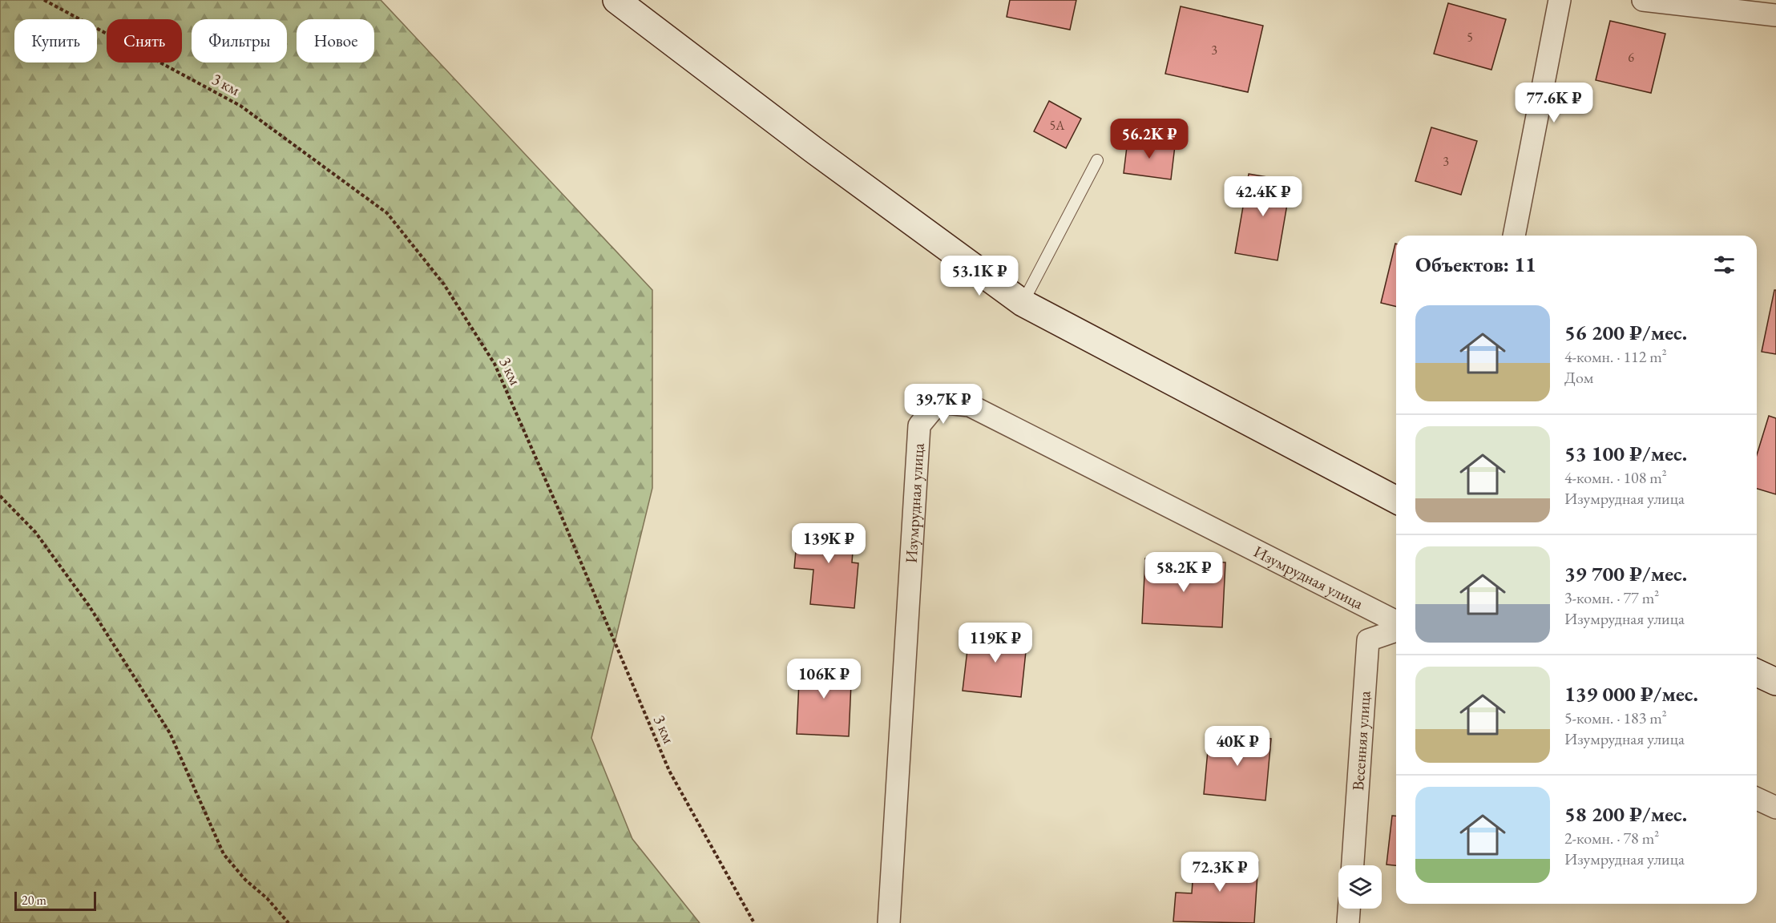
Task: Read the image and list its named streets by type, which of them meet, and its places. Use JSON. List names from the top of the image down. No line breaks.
{"streets":{"street":["Изумрудная улица","Весенняя улица"],"path":["3 км"]},"house_numbers":["5","3","6","5А","3"],"scale_bar":"20 m","page":{"chip":["Купить","Снять","Фильтры","Новое"],"price":["77.6K ₽","56.2K ₽","42.4K ₽","53.1K ₽","39.7K ₽","139K ₽","58.2K ₽","119K ₽","106K ₽","40K ₽","72.3K ₽"],"heading":"Объектов: 11","list":[{"name":"56 200 ₽/мес.","note":"4-комн. · 112 m² · Дом"},{"name":"53 100 ₽/мес.","note":"4-комн. · 108 m² · Изумрудная улица"},{"name":"39 700 ₽/мес.","note":"3-комн. · 77 m² · Изумрудная улица"},{"name":"139 000 ₽/мес.","note":"5-комн. · 183 m² · Изумрудная улица"},{"name":"58 200 ₽/мес.","note":"2-комн. · 78 m² · Изумрудная улица"}],"scale":"20 m"}}
